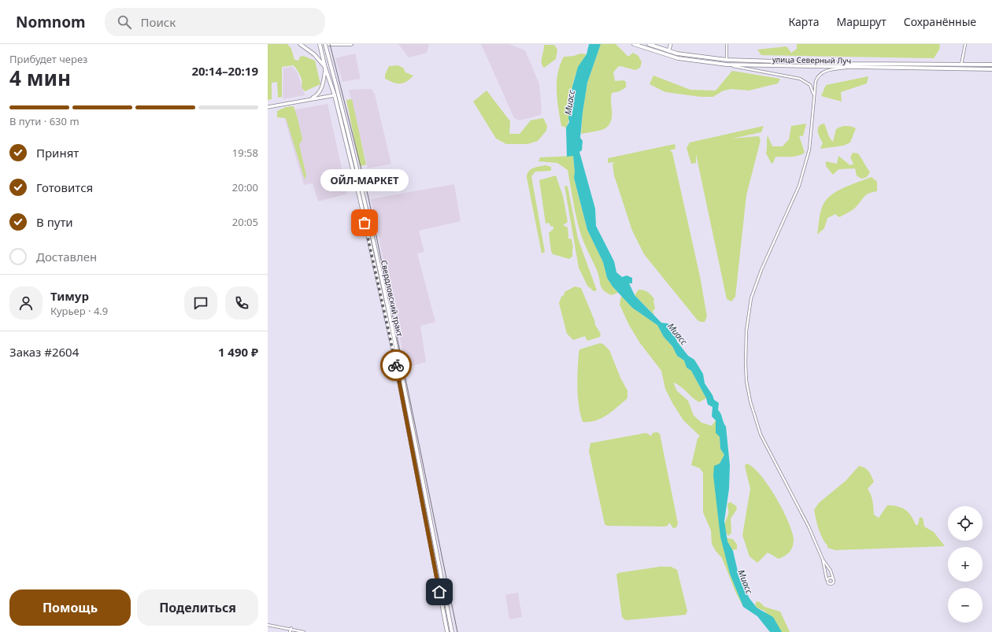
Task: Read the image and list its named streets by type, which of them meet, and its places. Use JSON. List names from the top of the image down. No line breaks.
{"streets":{"main road":["улица Северный Луч","Свердловский тракт"]},"water":["Миасс"],"places":["ОЙЛ-МАРКЕТ"],"page":{"header":"Nomnom","search":"Поиск","nav":["Карта","Маршрут","Сохранённые"],"heading":["4 мин","Прибудет через","20:14–20:19"],"panel":["Тимур","Курьер · 4.9","Заказ #2604","1 490 ₽"],"bar":"В пути · 630 m","list":[["Принят","19:58"],["Готовится","20:00"],["В пути","20:05"],"Доставлен"],"bubble":"ОЙЛ-МАРКЕТ","map_buttons":["+","−"],"buttons":["Помощь","Поделиться"]}}
